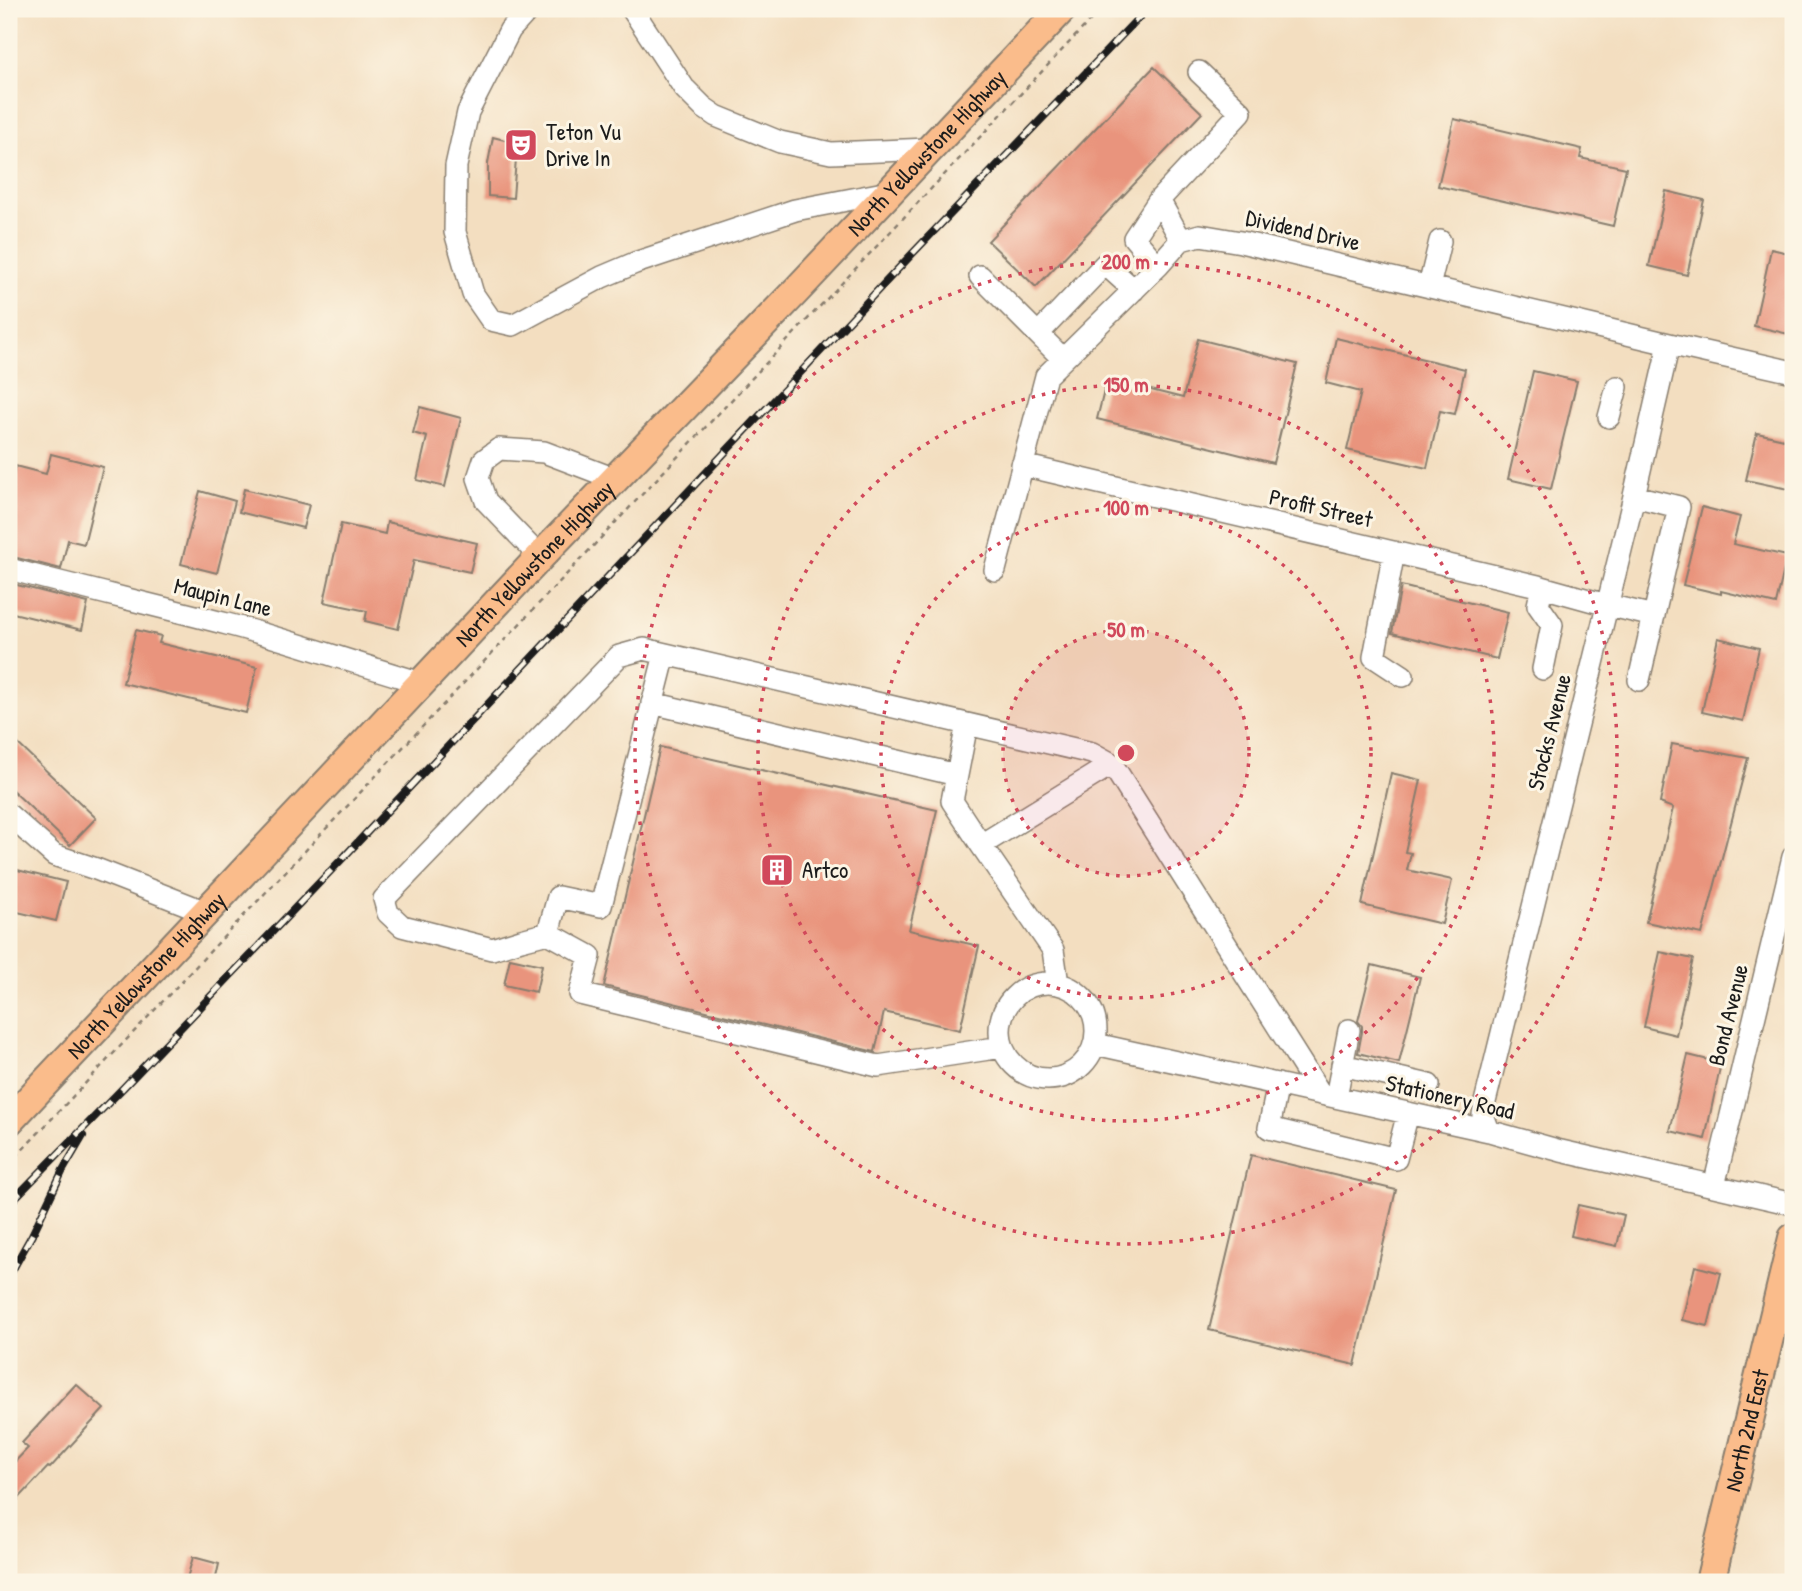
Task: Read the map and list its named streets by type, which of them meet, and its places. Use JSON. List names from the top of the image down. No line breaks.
{"streets":{"main road":["North Yellowstone Highway","North 2nd East"],"street":["Dividend Drive","Profit Street","Maupin Lane","Stocks Avenue","Bond Avenue","Stationery Road"]},"crossings":[["North Yellowstone Highway","Maupin Lane"],["Dividend Drive","Stocks Avenue"],["Profit Street","Stocks Avenue"],["Stocks Avenue","Stationery Road"],["Bond Avenue","Stationery Road"]],"places":{"theatre":["Teton Vu Drive In"],"building":["Artco"]},"rings":["200 m","150 m","100 m","50 m"]}
